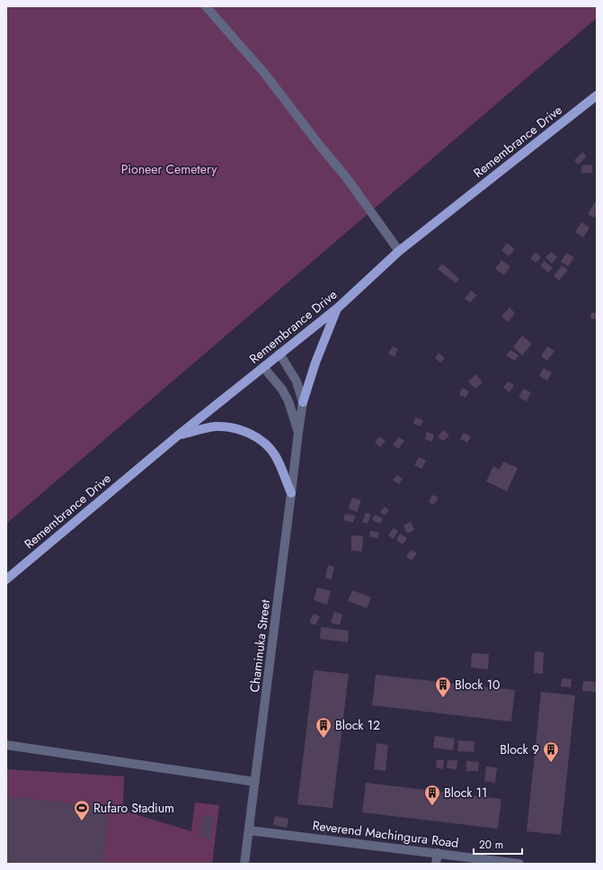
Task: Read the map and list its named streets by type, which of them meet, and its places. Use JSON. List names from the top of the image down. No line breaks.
{"streets":{"main road":["Remembrance Drive"],"street":["Chaminuka Street","Reverend Machingura Road"]},"crossings":[["Chaminuka Street","Reverend Machingura Road"]],"parks":["Pioneer Cemetery"],"places":{"building":["Block 10","Block 12","Block 9","Block 11"],"sports":["Rufaro Stadium"]},"scale_bar":"20 m"}
